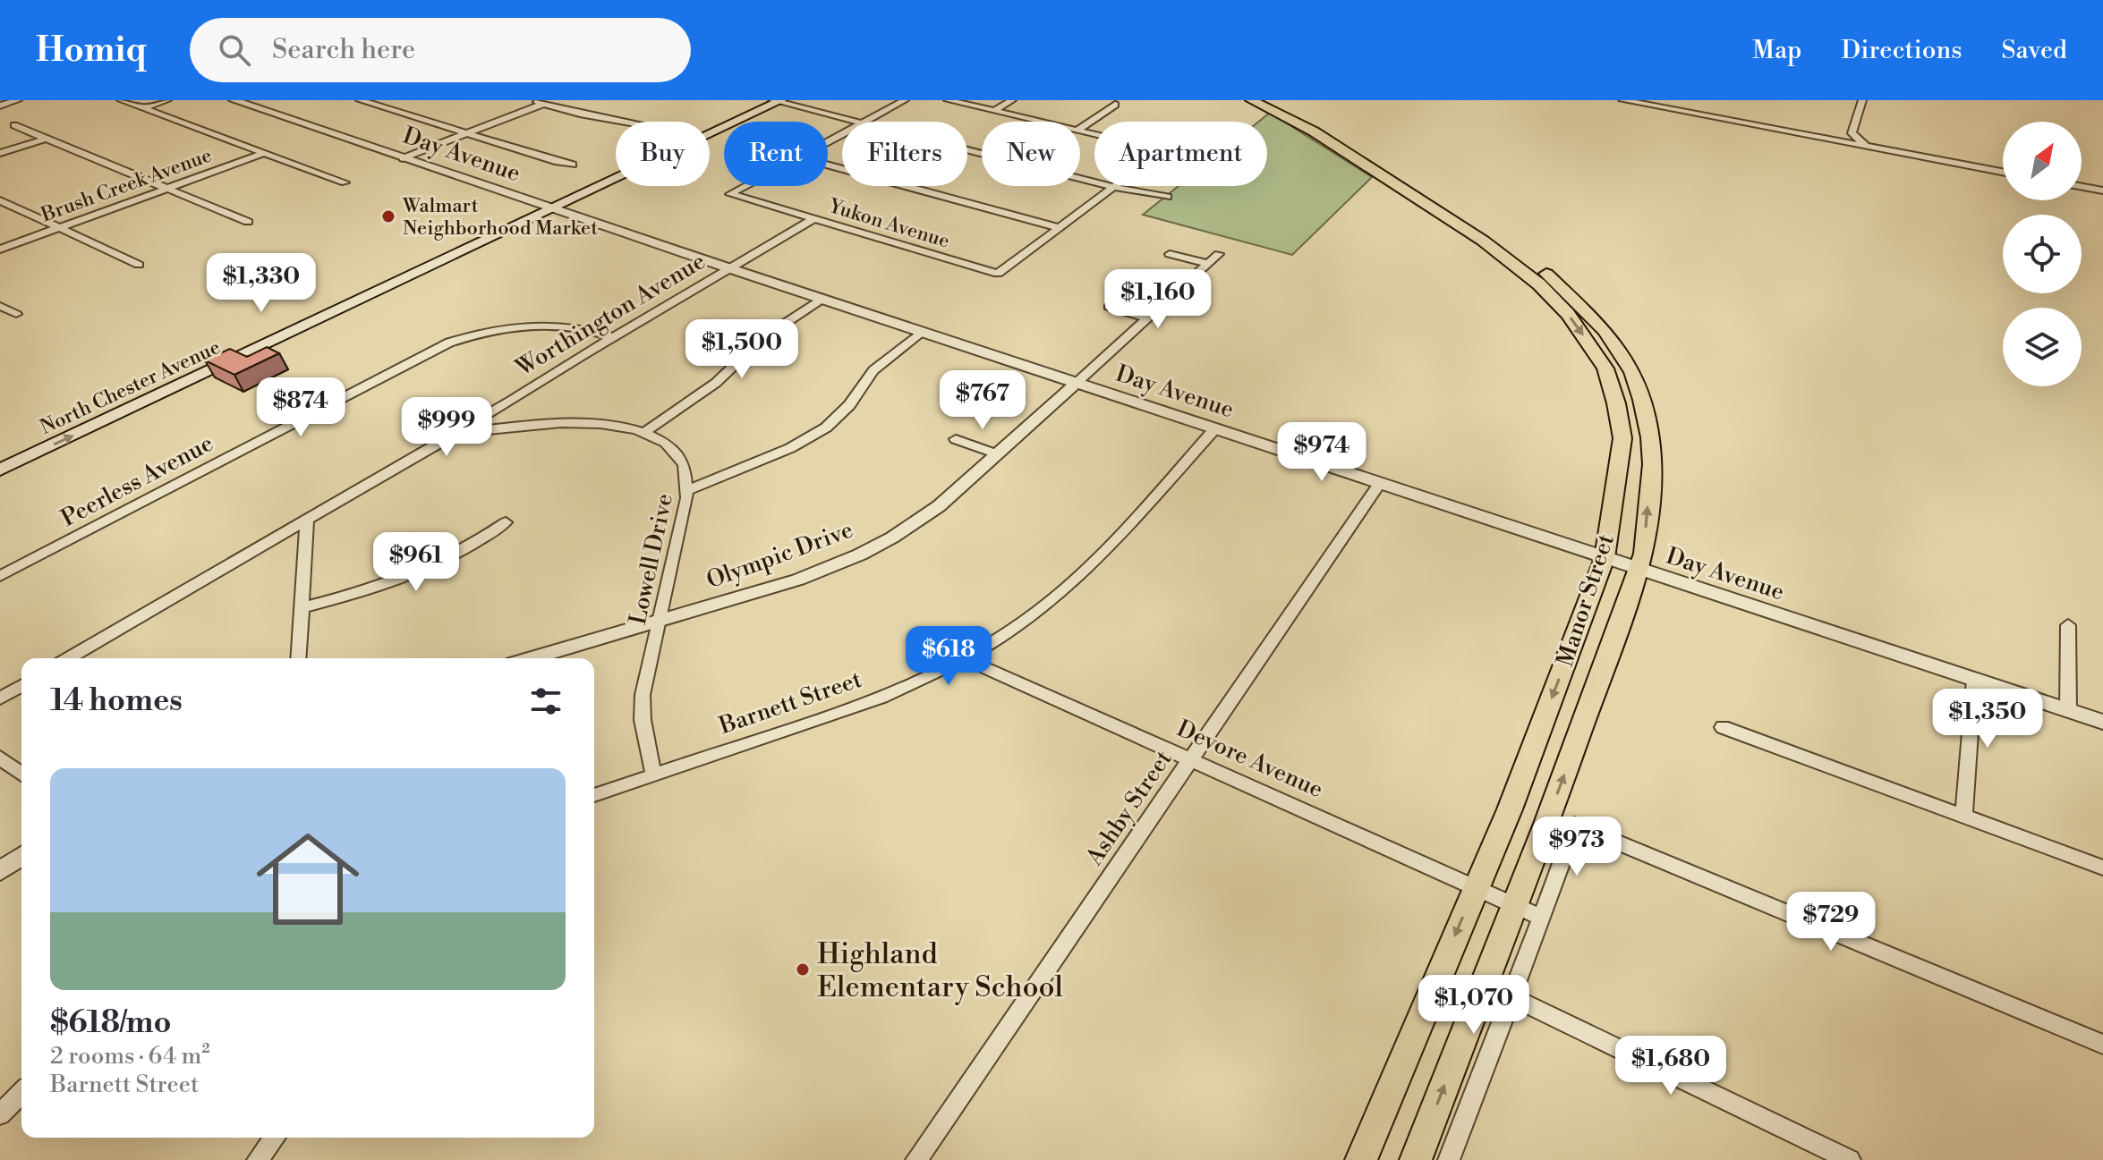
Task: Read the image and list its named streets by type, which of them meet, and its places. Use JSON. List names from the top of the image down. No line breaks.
{"streets":{"main road":["North Chester Avenue","Manor Street"],"street":["Day Avenue","Brush Creek Avenue","Yukon Avenue","Worthington Avenue","Peerless Avenue","Olympic Drive","Lowell Drive","Barnett Street","Devore Avenue","Ashby Street"]},"crossings":[["Day Avenue","Worthington Avenue"],["Day Avenue","North Chester Avenue"],["Day Avenue","Olympic Drive"],["Day Avenue","Manor Street"],["Day Avenue","Barnett Street"],["Day Avenue","Ashby Street"],["Yukon Avenue","Worthington Avenue"],["Worthington Avenue","Peerless Avenue"],["Worthington Avenue","Lowell Drive"],["Olympic Drive","Lowell Drive"],["Lowell Drive","Barnett Street"],["Manor Street","Devore Avenue"],["Barnett Street","Devore Avenue"],["Devore Avenue","Ashby Street"]],"places":["Walmart Neighborhood Market","Highland Elementary School"],"north":"top right","page":{"header":"Homiq","search":"Search here","nav":["Map","Directions","Saved"],"chip":["Buy","Rent","Filters","New","Apartment"],"price":["$1,330","$1,160","$1,500","$767","$874","$999","$974","$961","$618","$1,350","$973","$729","$1,070","$1,680"],"heading":"14 homes","list":[{"name":"$618/mo","note":"2 rooms · 64 m² · Barnett Street"}]}}
